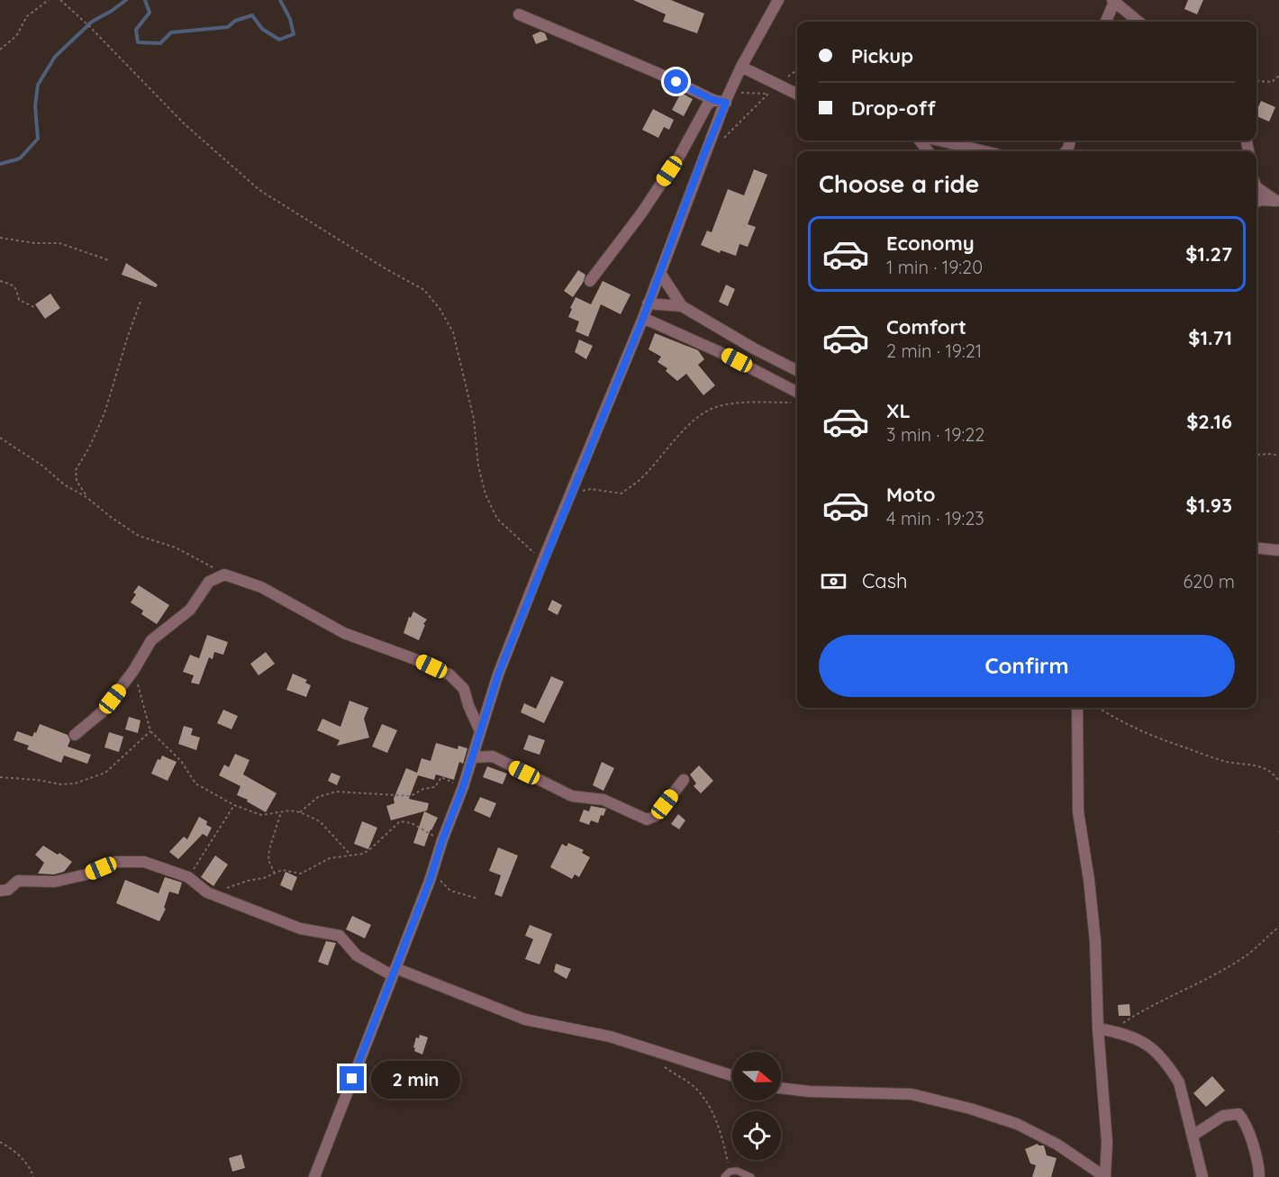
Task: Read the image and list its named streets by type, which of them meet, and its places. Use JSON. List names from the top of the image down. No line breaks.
{"north":"right","page":{"banner":["Pickup","Drop-off"],"heading":"Choose a ride","list":[{"name":"Economy","note":"1 min · 19:20","value":"$1.27"},{"name":"Comfort","note":"2 min · 19:21","value":"$1.71"},{"name":"XL","note":"3 min · 19:22","value":"$2.16"},{"name":"Moto","note":"4 min · 19:23","value":"$1.93"}],"pay":["Cash","620 m"],"buttons":"Confirm","bubble":"2 min"}}
